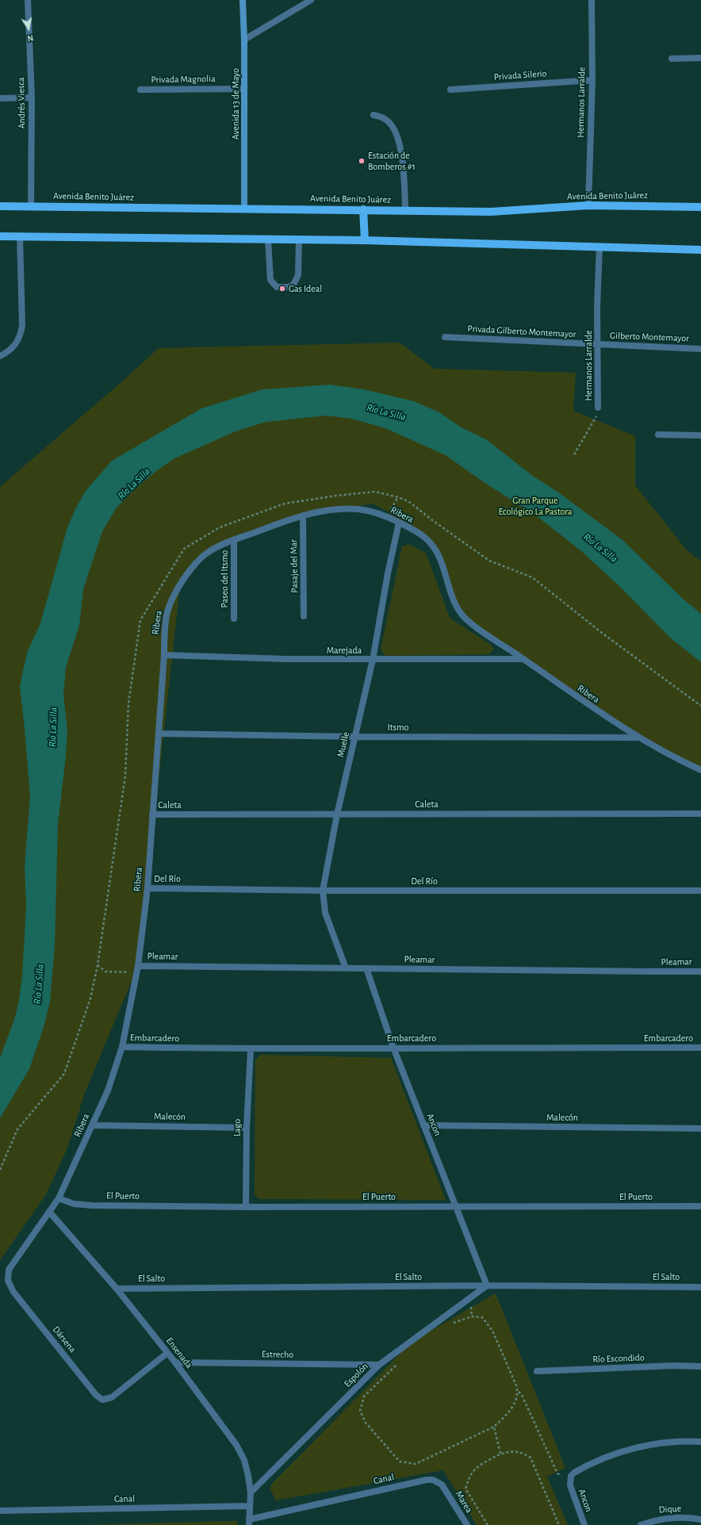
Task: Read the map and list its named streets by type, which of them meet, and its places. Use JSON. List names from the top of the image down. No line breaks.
{"streets":{"main road":["Avenida Benito Juárez"],"street":["Privada Silerio","Privada Magnolia","Hermanos Larralde","Andrés Viesca","Avenida 13 de Mayo","Privada Gilberto Montemayor","Gilberto Montemayor","Ribera","Pasaje del Mar","Paseo del Itsmo","Marejada","Itsmo","Muelle","Caleta","Del Río","Pleamar","Embarcadero","Malecón","Ancon","Lago","El Puerto","El Salto","Dársena","Ensenada","Estrecho","Río Escondido","Espolón","Canal","Marea","Dique"]},"crossings":[["Privada Silerio","Hermanos Larralde"],["Privada Magnolia","Avenida 13 de Mayo"],["Hermanos Larralde","Avenida Benito Juárez"],["Hermanos Larralde","Privada Gilberto Montemayor"],["Hermanos Larralde","Gilberto Montemayor"],["Andrés Viesca","Avenida Benito Juárez"],["Avenida 13 de Mayo","Avenida Benito Juárez"],["Privada Gilberto Montemayor","Gilberto Montemayor"],["Ribera","Pasaje del Mar"],["Ribera","Paseo del Itsmo"],["Ribera","Marejada"],["Ribera","Itsmo"],["Ribera","Muelle"],["Ribera","Caleta"],["Ribera","Del Río"],["Ribera","Pleamar"],["Ribera","Embarcadero"],["Ribera","Malecón"],["Ribera","El Puerto"],["Ribera","Dársena"],["Ribera","Ensenada"],["Marejada","Muelle"],["Itsmo","Muelle"],["Muelle","Caleta"],["Muelle","Del Río"],["Muelle","Pleamar"],["Pleamar","Ancon"],["Embarcadero","Ancon"],["Embarcadero","Lago"],["Malecón","Ancon"],["Malecón","Lago"],["Ancon","El Puerto"],["Ancon","El Salto"],["Ancon","Espolón"],["Lago","El Puerto"],["El Salto","Ensenada"],["El Salto","Espolón"],["Dársena","Ensenada"],["Ensenada","Estrecho"],["Ensenada","Espolón"],["Ensenada","Canal"],["Estrecho","Espolón"],["Canal","Marea"]],"water":["Río La Silla"],"parks":["Gran Parque Ecológico La Pastora"],"places":["Estación de Bomberos #1","Gas Ideal"],"north":"bottom"}
